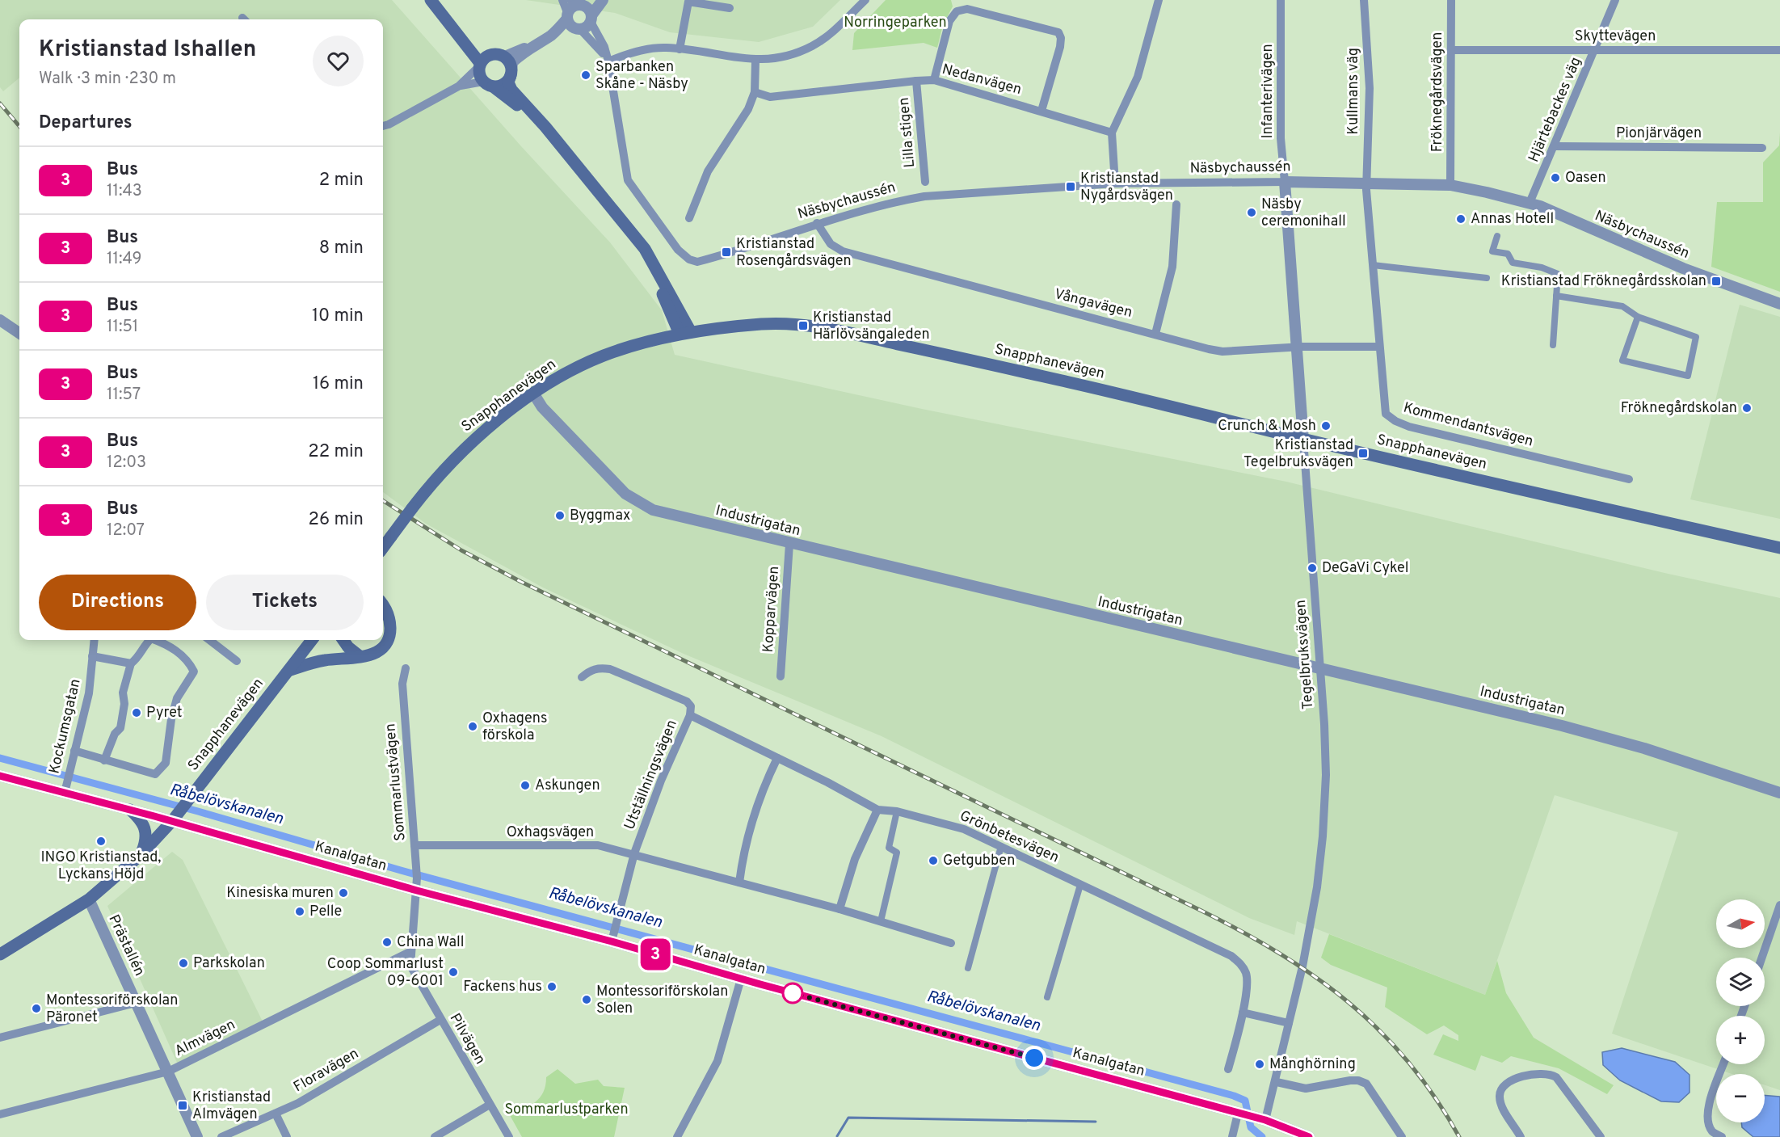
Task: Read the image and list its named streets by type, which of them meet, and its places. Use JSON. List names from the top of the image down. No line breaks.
{"streets":{"main road":["Snapphanevägen"],"street":["Skyttevägen","Nedanvägen","Infanterivägen","Kullmans väg","Fröknegårdsvägen","Hjärtebackes väg","Lilla stigen","Pionjärvägen","Näsbychaussén","Vångavägen","Kommendantsvägen","Industrigatan","Kopparvägen","Tegelbruksvägen","Kockumsgatan","Utställningsvägen","Sommarlustvägen","Oxhagsvägen","Grönbetesvägen","Kanalgatan","Prästallén","Almvägen","Pilvägen","Floravägen"]},"crossings":[["Skyttevägen","Fröknegårdsvägen"],["Skyttevägen","Hjärtebackes väg"],["Nedanvägen","Lilla stigen"],["Infanterivägen","Näsbychaussén"],["Infanterivägen","Tegelbruksvägen"],["Kullmans väg","Näsbychaussén"],["Kullmans väg","Kommendantsvägen"],["Fröknegårdsvägen","Näsbychaussén"],["Hjärtebackes väg","Pionjärvägen"],["Hjärtebackes väg","Näsbychaussén"],["Näsbychaussén","Vångavägen"],["Näsbychaussén","Kommendantsvägen"],["Näsbychaussén","Tegelbruksvägen"],["Vångavägen","Kommendantsvägen"],["Vångavägen","Tegelbruksvägen"],["Snapphanevägen","Industrigatan"],["Snapphanevägen","Tegelbruksvägen"],["Snapphanevägen","Kanalgatan"],["Snapphanevägen","Prästallén"],["Industrigatan","Kopparvägen"],["Industrigatan","Tegelbruksvägen"],["Tegelbruksvägen","Kanalgatan"],["Kockumsgatan","Kanalgatan"],["Utställningsvägen","Oxhagsvägen"],["Utställningsvägen","Grönbetesvägen"],["Utställningsvägen","Kanalgatan"],["Sommarlustvägen","Oxhagsvägen"],["Sommarlustvägen","Kanalgatan"],["Sommarlustvägen","Almvägen"],["Sommarlustvägen","Pilvägen"],["Prästallén","Almvägen"],["Almvägen","Pilvägen"],["Pilvägen","Floravägen"]],"water":["Råbelövskanalen"],"parks":["Norringeparken","Sommarlustparken"],"places":{"other":["Sparbanken Skåne - Näsby","Oasen","Näsby ceremonihall","Annas Hotell","Fröknegårdskolan","Crunch & Mosh","Byggmax","DeGaVi Cykel","Pyret","Oxhagens förskola","Askungen","INGO Kristianstad, Lyckans Höjd","Getgubben","Kinesiska muren","Pelle","China Wall","Parkskolan","Coop Sommarlust 09-6001","Fackens hus","Montessoriförskolan Solen","Montessoriförskolan Päronet","Månghörning"],"transit":["Kristianstad Nygårdsvägen","Kristianstad Rosengårdsvägen","Kristianstad Fröknegårdsskolan","Kristianstad Härlövsängaleden","Kristianstad Tegelbruksvägen","Kristianstad Almvägen"]},"lines":["bus line 3"],"north":"right","page":{"on_map":"3","heading":[["Kristianstad Ishallen","Walk · 3 min · 230 m"],"Departures"],"list":[{"mark":"3","name":"Bus","note":"11:43","value":"2 min"},{"mark":"3","name":"Bus","note":"11:49","value":"8 min"},{"mark":"3","name":"Bus","note":"11:51","value":"10 min"},{"mark":"3","name":"Bus","note":"11:57","value":"16 min"},{"mark":"3","name":"Bus","note":"12:03","value":"22 min"},{"mark":"3","name":"Bus","note":"12:07","value":"26 min"}],"buttons":["Directions","Tickets"],"map_buttons":["+","−"]}}
